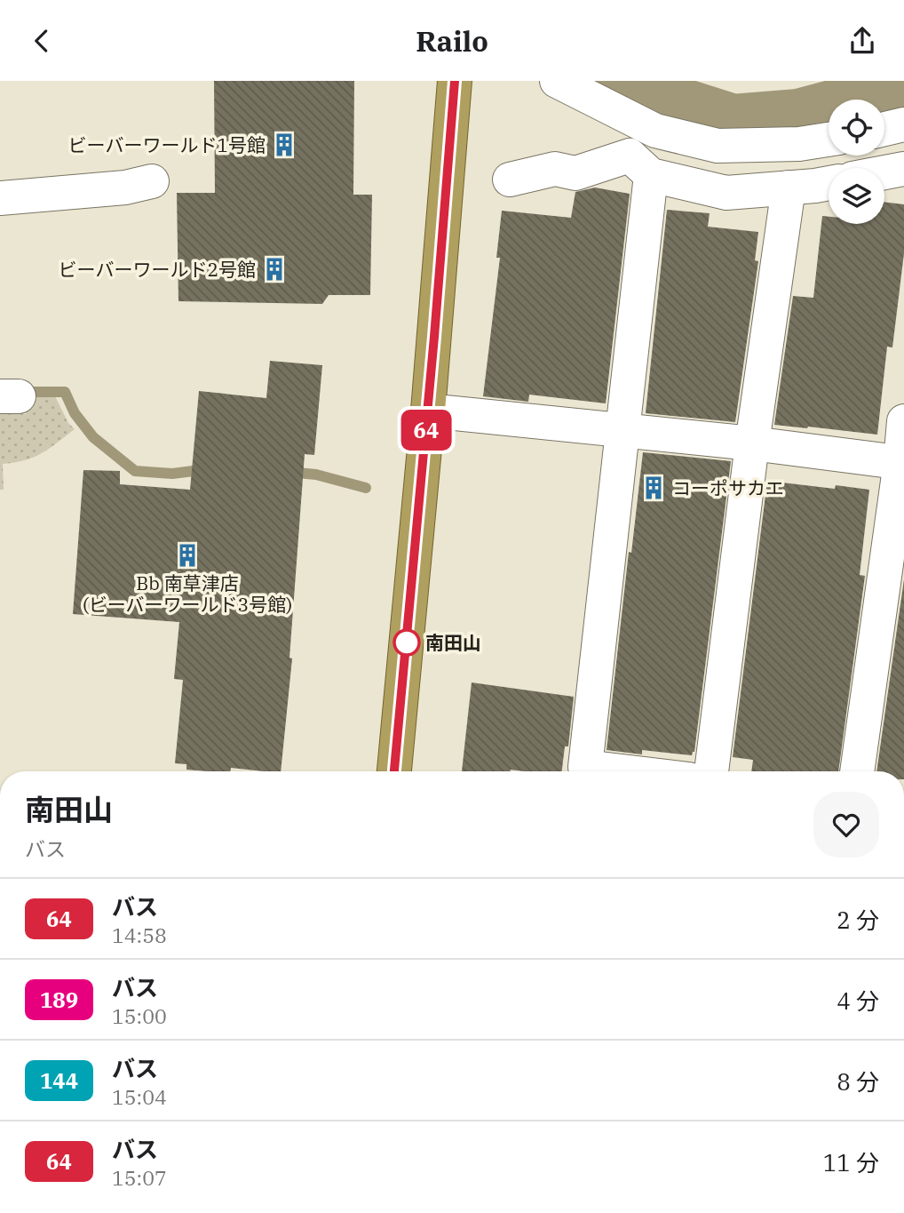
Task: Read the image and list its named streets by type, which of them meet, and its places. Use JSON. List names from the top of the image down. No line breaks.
{"places":{"building":["ビーバーワールド1号館","ビーバーワールド2号館","コーポサカエ","Bb 南草津店 (ビーバーワールド3号館)"],"other":["南田山"]},"lines":["bus line 64"],"page":{"header":"Railo","on_map":"64","heading":["南田山","バス"],"list":[{"mark":"64","name":"バス","note":"14:58","value":"2 分"},{"mark":"189","name":"バス","note":"15:00","value":"4 分"},{"mark":"144","name":"バス","note":"15:04","value":"8 分"},{"mark":"64","name":"バス","note":"15:07","value":"11 分"}]}}
